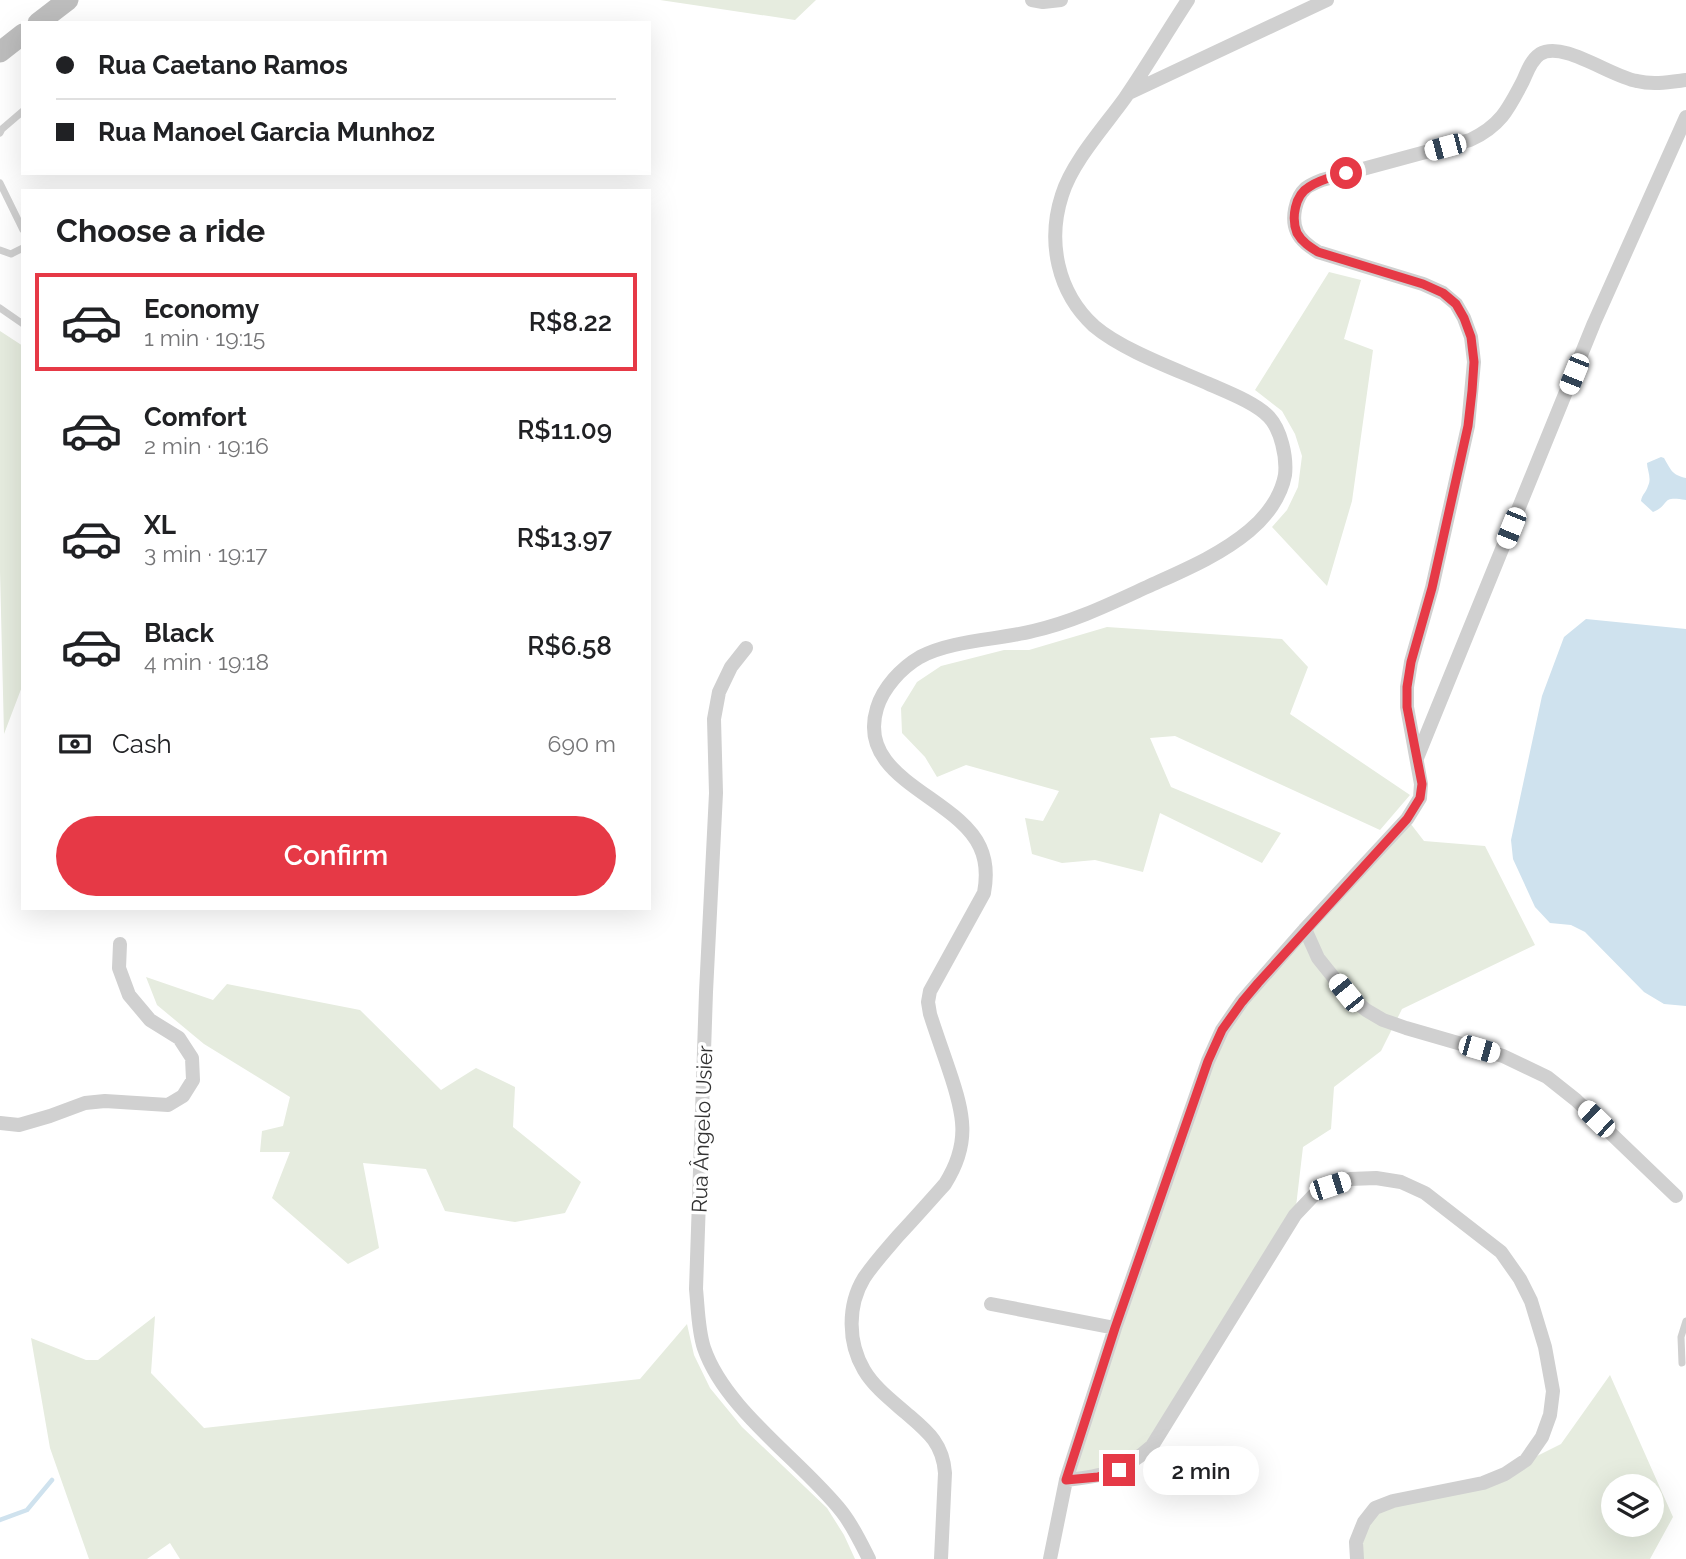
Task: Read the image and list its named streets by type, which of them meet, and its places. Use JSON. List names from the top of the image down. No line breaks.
{"streets":{"street":["Rua Ângelo Usier"]},"page":{"banner":["Rua Caetano Ramos","Rua Manoel Garcia Munhoz"],"heading":"Choose a ride","list":[{"name":"Economy","note":"1 min · 19:15","value":"R$8.22"},{"name":"Comfort","note":"2 min · 19:16","value":"R$11.09"},{"name":"XL","note":"3 min · 19:17","value":"R$13.97"},{"name":"Black","note":"4 min · 19:18","value":"R$6.58"}],"pay":["Cash","690 m"],"buttons":"Confirm","bubble":"2 min"}}
